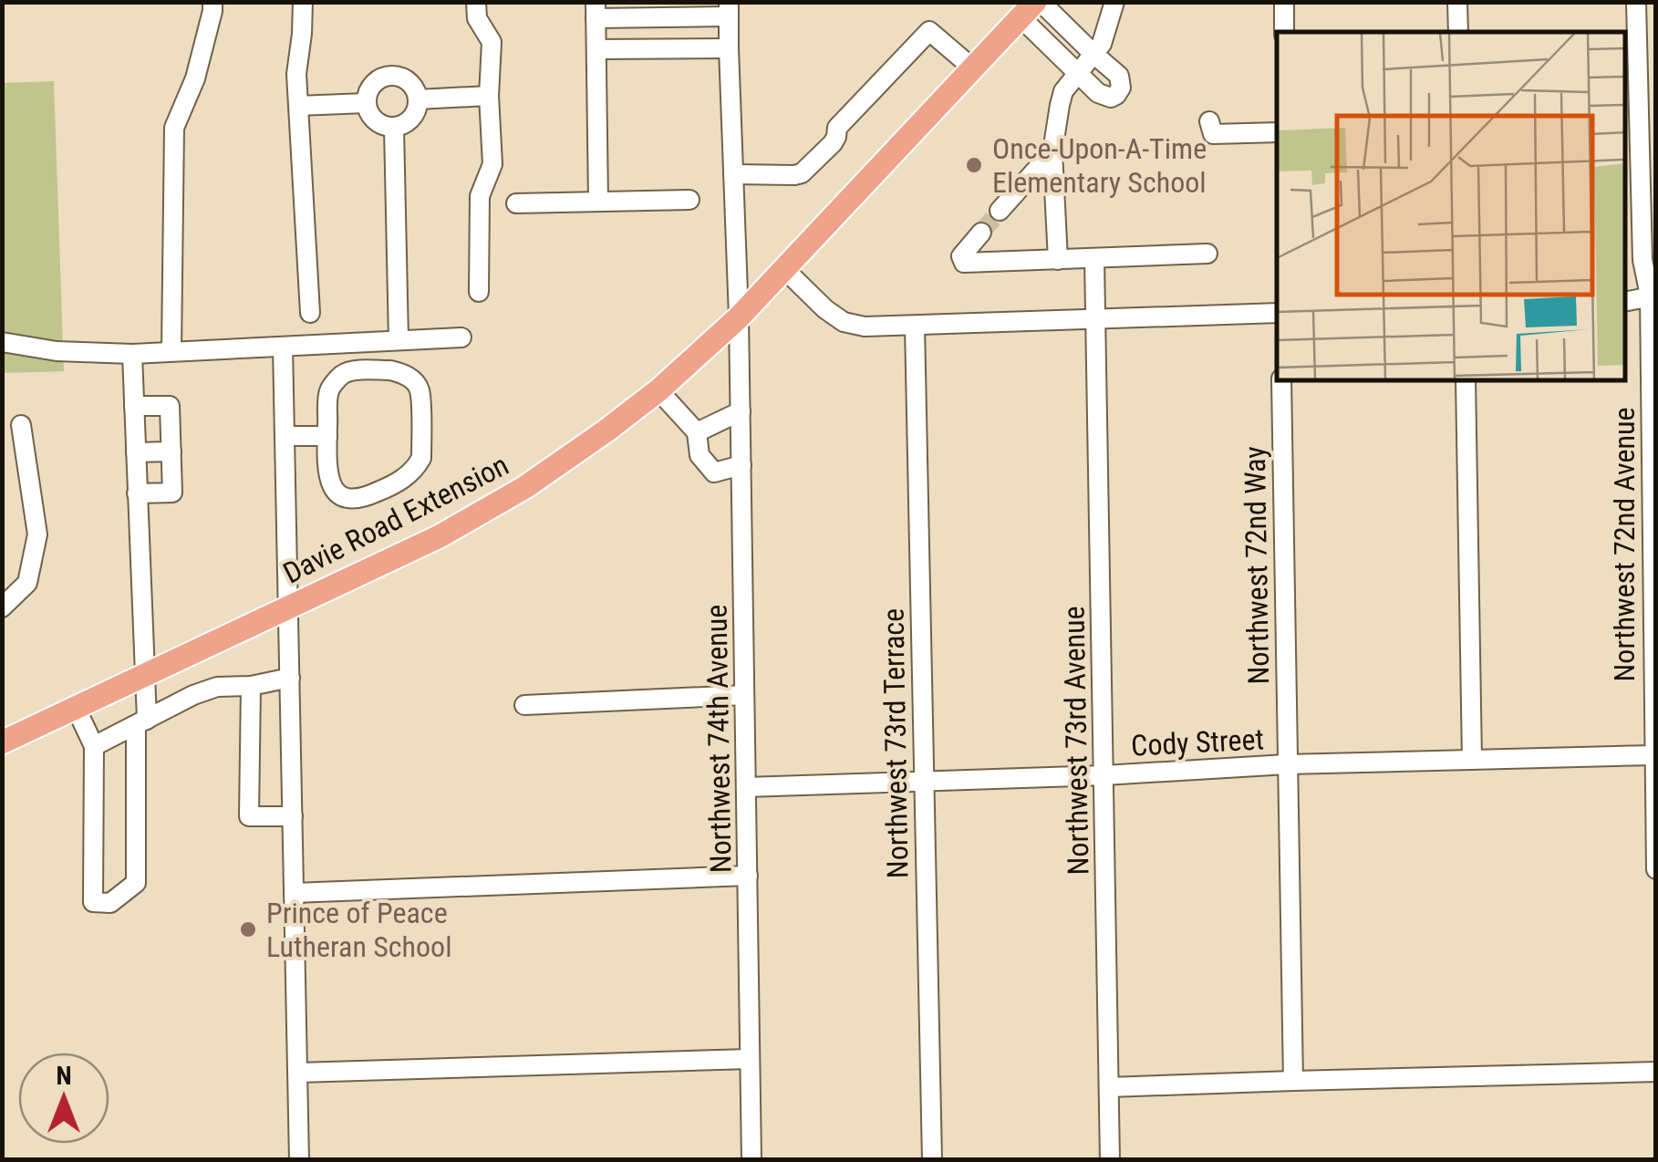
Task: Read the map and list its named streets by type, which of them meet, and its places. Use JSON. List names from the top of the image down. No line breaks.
{"streets":{"main road":["Davie Road Extension"],"street":["Northwest 72nd Avenue","Northwest 72nd Way","Northwest 74th Avenue","Northwest 73rd Avenue","Cody Street","Northwest 73rd Terrace"]},"crossings":[["Davie Road Extension","Northwest 74th Avenue"],["Northwest 72nd Avenue","Cody Street"],["Northwest 72nd Way","Cody Street"],["Northwest 74th Avenue","Cody Street"],["Northwest 73rd Avenue","Cody Street"],["Cody Street","Northwest 73rd Terrace"]],"places":["Once-Upon-A-Time Elementary School","Prince of Peace Lutheran School"],"north":"top"}
